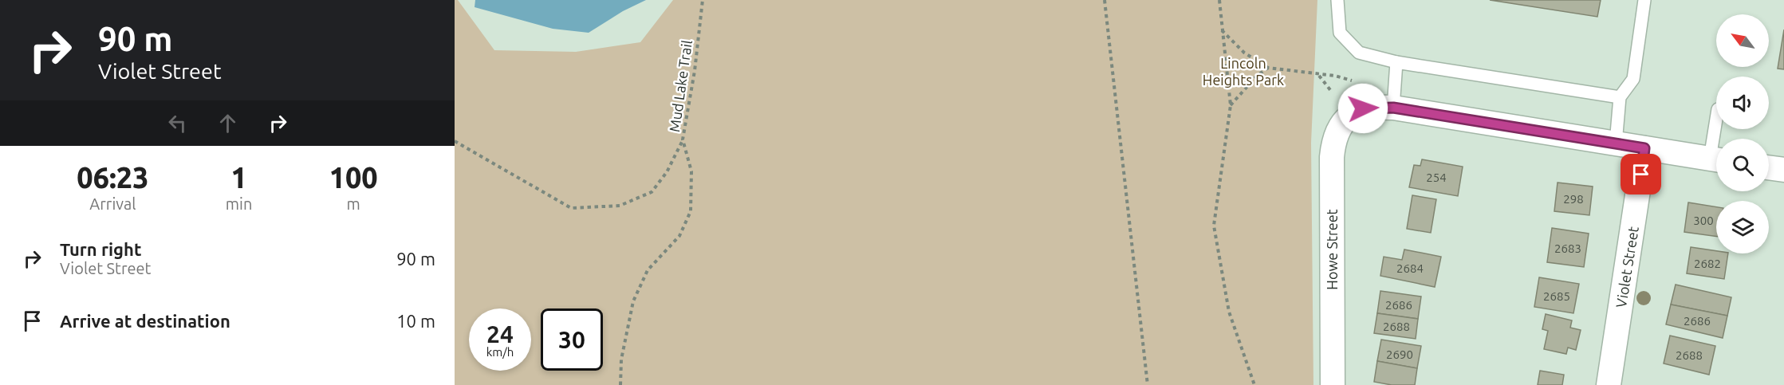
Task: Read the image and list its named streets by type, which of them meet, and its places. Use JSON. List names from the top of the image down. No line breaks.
{"streets":{"street":["Howe Street","Violet Street"],"path":["Mud Lake Trail"]},"parks":["Lincoln Heights Park"],"house_numbers":["254","298","300","2683","2682","2684","2685","2686","2686","2688","2690","2688"],"north":"top left","page":{"turn":["90 m","Violet Street"],"eta":["06:23","Arrival","1","min","100","m"],"list":[{"name":"Turn right","note":"Violet Street","value":"90 m"},{"name":"Arrive at destination","value":"10 m"}],"speed":"24 km/h","limit":"30"}}
